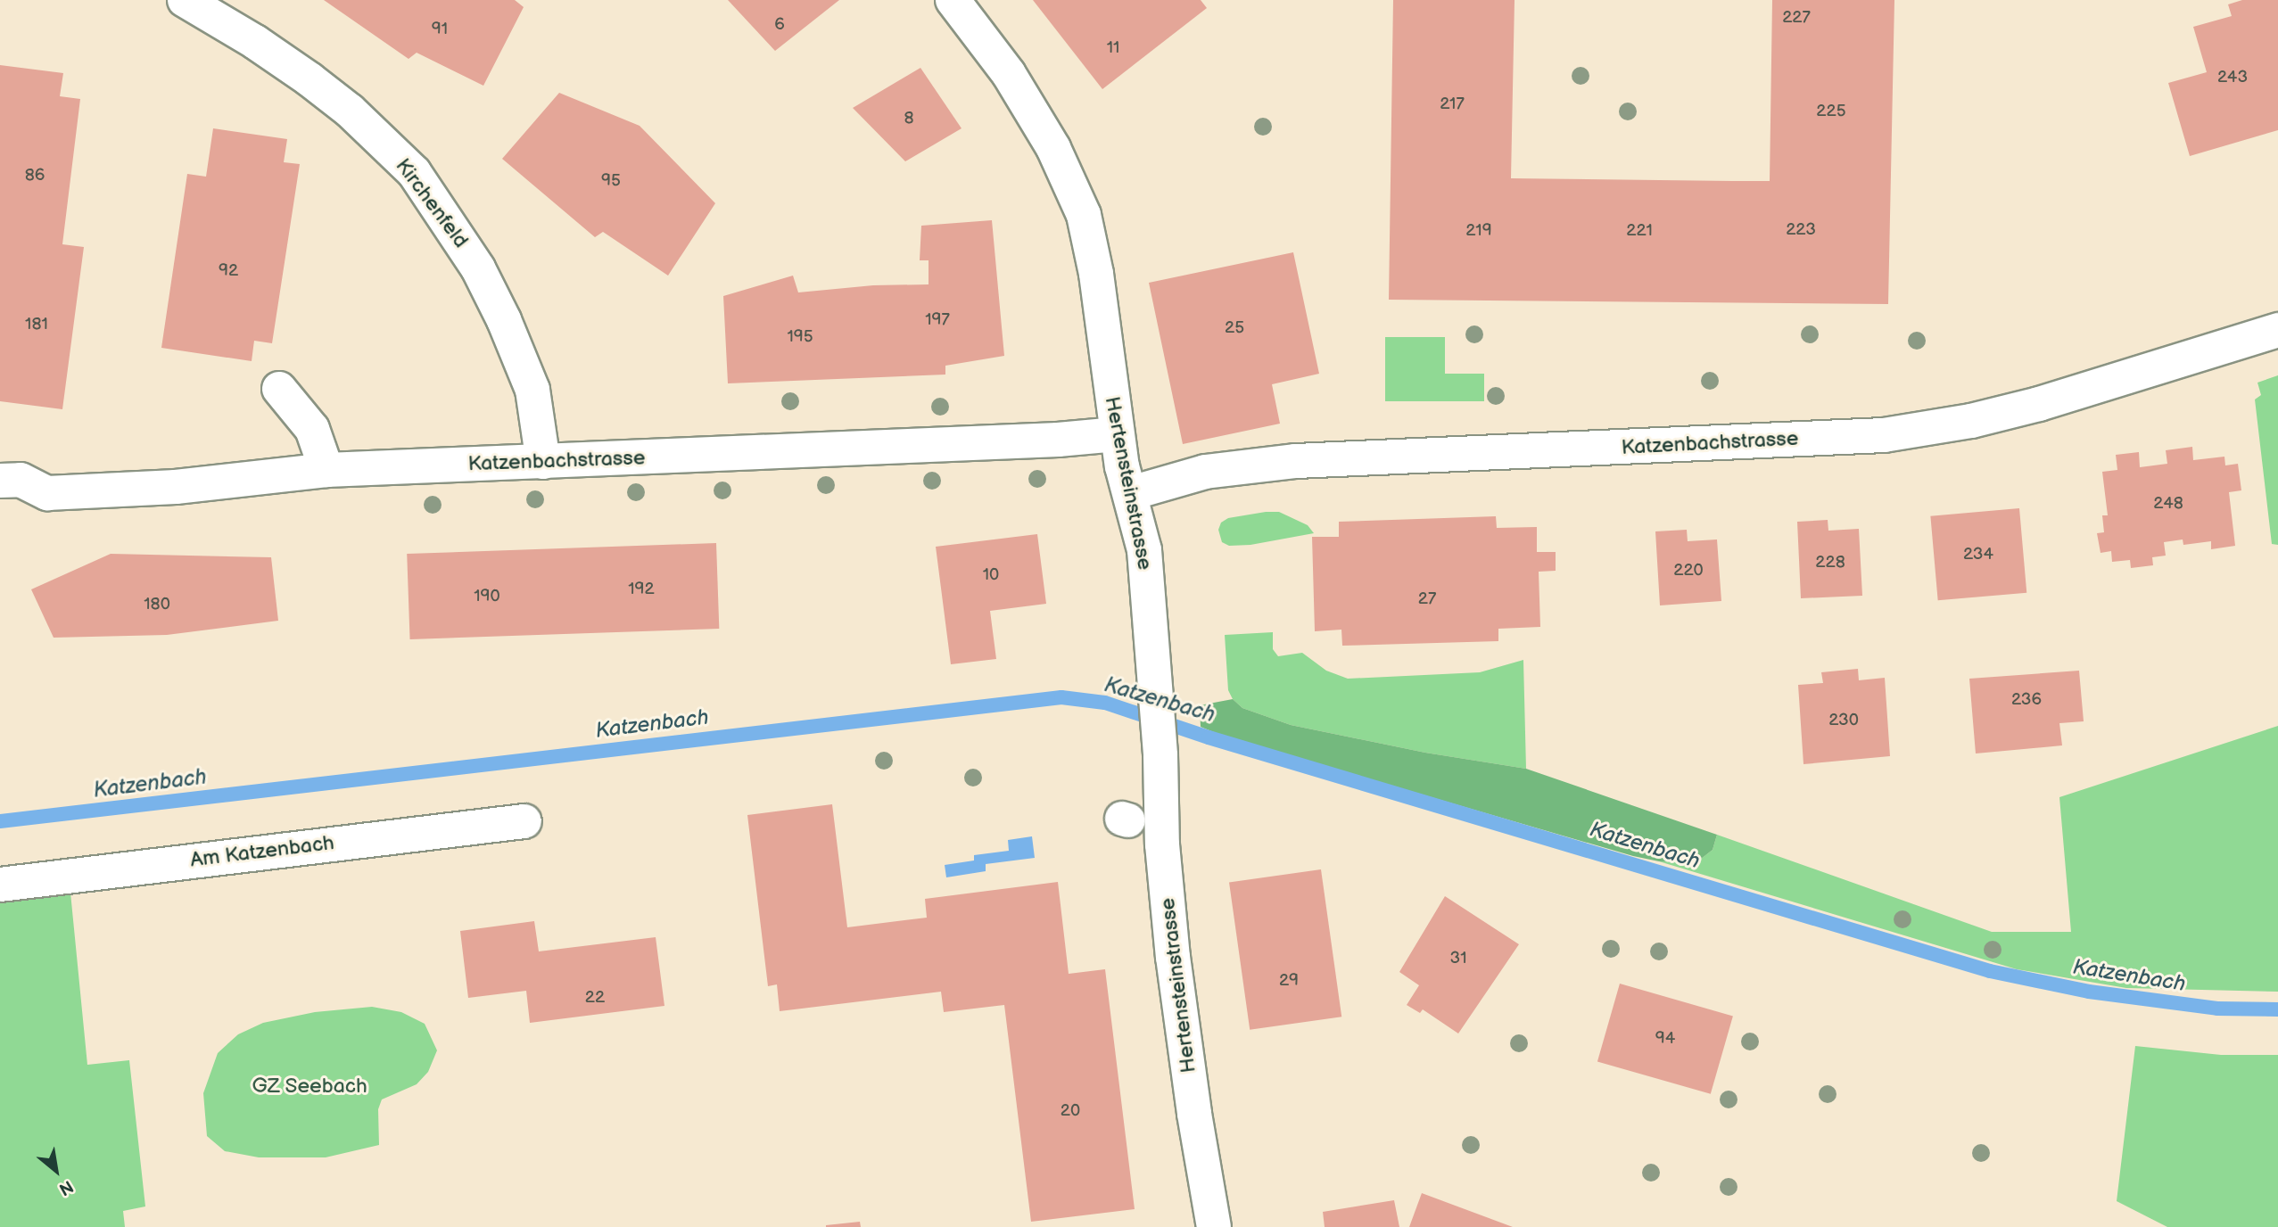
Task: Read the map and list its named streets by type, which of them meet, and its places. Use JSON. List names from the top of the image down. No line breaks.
{"streets":{"street":["Kirchenfeld","Katzenbachstrasse","Hertensteinstrasse","Am Katzenbach"]},"crossings":[["Kirchenfeld","Katzenbachstrasse"],["Katzenbachstrasse","Hertensteinstrasse"]],"water":["Katzenbach"],"parks":["GZ Seebach"],"house_numbers":["227","6","91","11","243","217","225","8","86","95","223","219","221","92","197","181","25","195","248","234","228","220","10","192","190","27","180","236","230","31","29","22","94","20"],"north":"bottom right"}
